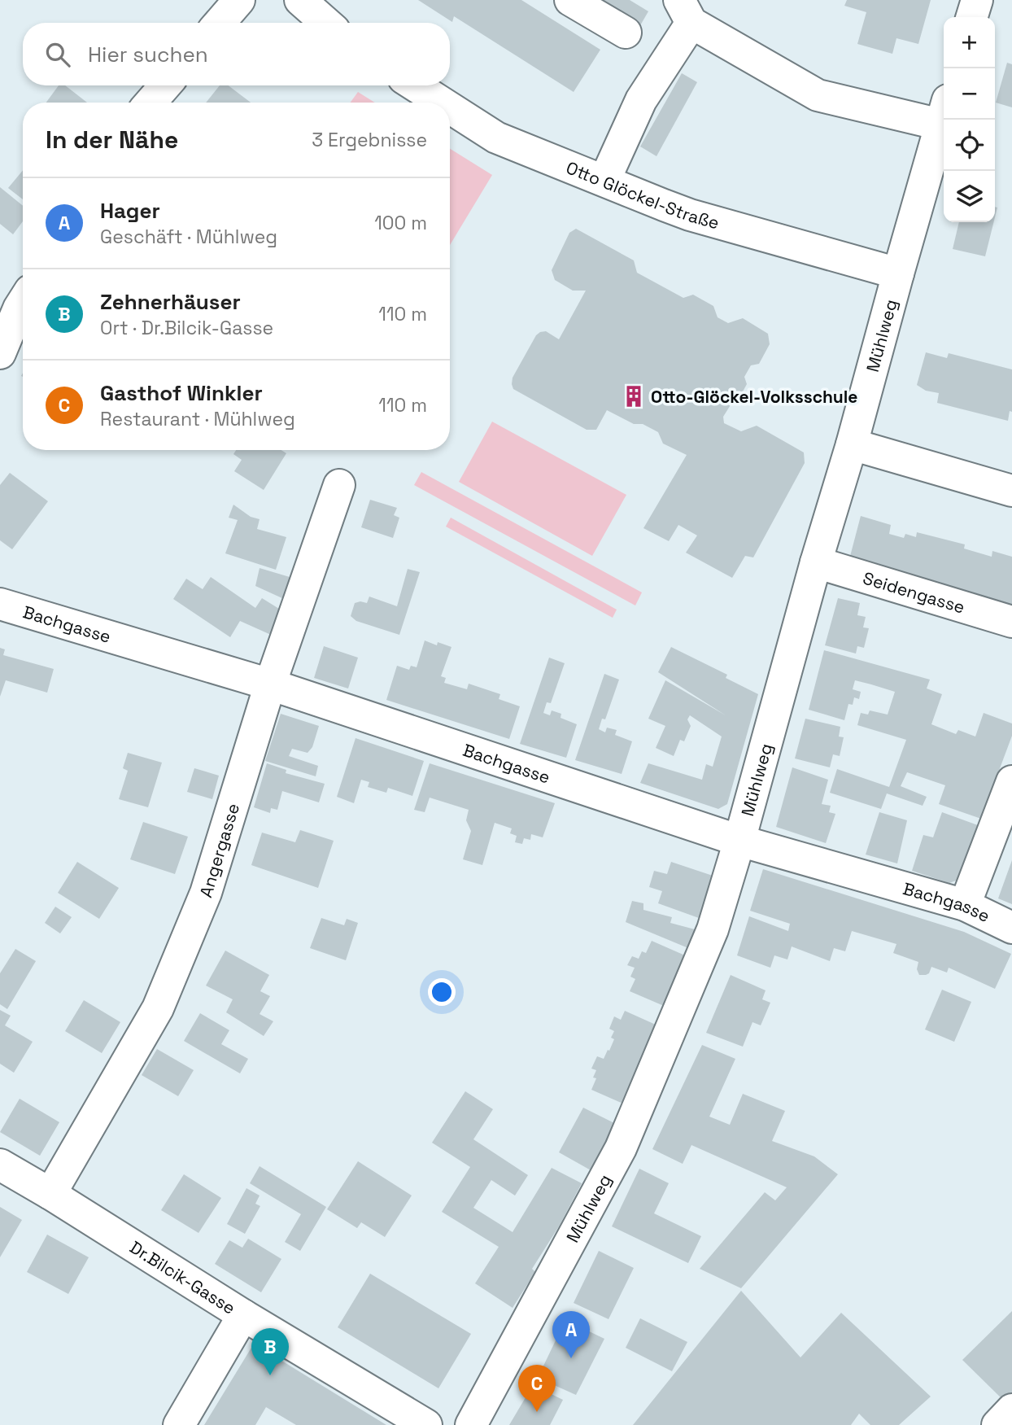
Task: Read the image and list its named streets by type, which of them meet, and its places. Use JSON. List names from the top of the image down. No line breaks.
{"streets":{"street":["Otto Glöckel-Straße","Mühlweg","Seidengasse","Bachgasse","Angergasse","Dr.Bilcik-Gasse"]},"crossings":[["Otto Glöckel-Straße","Mühlweg"],["Mühlweg","Seidengasse"],["Mühlweg","Bachgasse"],["Bachgasse","Angergasse"],["Angergasse","Dr.Bilcik-Gasse"]],"places":{"building":["Otto-Glöckel-Volksschule"]},"page":{"map_buttons":["+","−"],"search":"Hier suchen","heading":["In der Nähe","3 Ergebnisse"],"list":[{"mark":"A","name":"Hager","note":"Geschäft · Mühlweg","value":"100 m"},{"mark":"B","name":"Zehnerhäuser","note":"Ort · Dr.Bilcik-Gasse","value":"110 m"},{"mark":"C","name":"Gasthof Winkler","note":"Restaurant · Mühlweg","value":"110 m"}],"pins":["A","B","C"]}}
